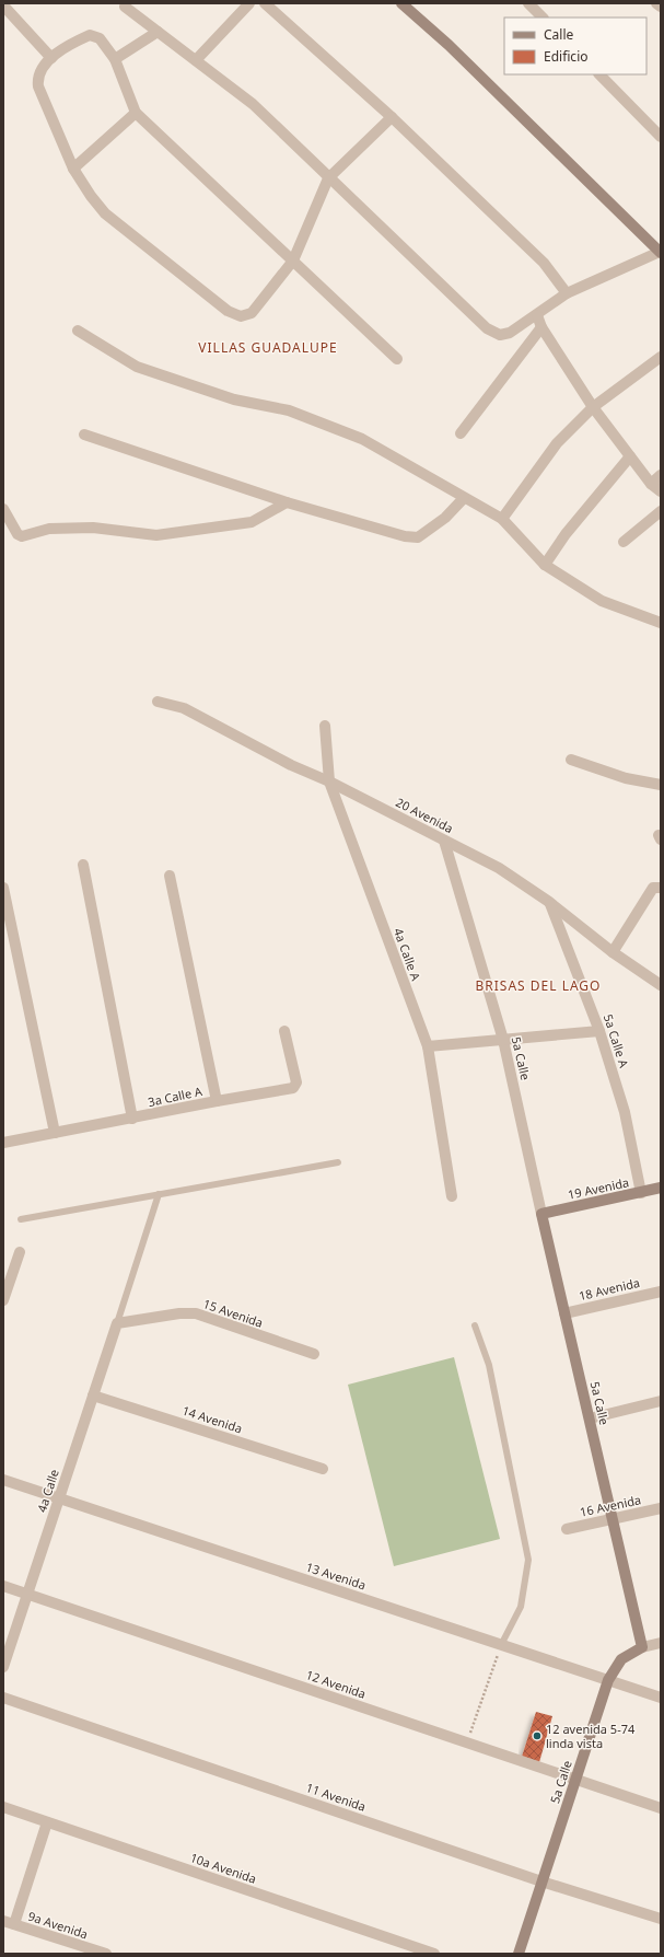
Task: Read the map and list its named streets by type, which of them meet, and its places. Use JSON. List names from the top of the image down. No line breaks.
{"streets":{"street":["20 Avenida","4a Calle A","5a Calle A","5a Calle","3a Calle A","19 Avenida","18 Avenida","15 Avenida","14 Avenida","4a Calle","16 Avenida","13 Avenida","12 Avenida","11 Avenida","10a Avenida","9a Avenida"]},"crossings":[["20 Avenida","4a Calle A"],["20 Avenida","5a Calle A"],["20 Avenida","5a Calle"],["5a Calle A","19 Avenida"],["5a Calle","19 Avenida"],["5a Calle","18 Avenida"],["5a Calle","16 Avenida"],["5a Calle","13 Avenida"],["5a Calle","12 Avenida"],["5a Calle","11 Avenida"],["15 Avenida","4a Calle"],["14 Avenida","4a Calle"],["4a Calle","13 Avenida"],["4a Calle","12 Avenida"]],"districts":["VILLAS GUADALUPE","BRISAS DEL LAGO"],"places":["12 avenida 5-74 linda vista"],"legend":["Calle","Edificio"]}
